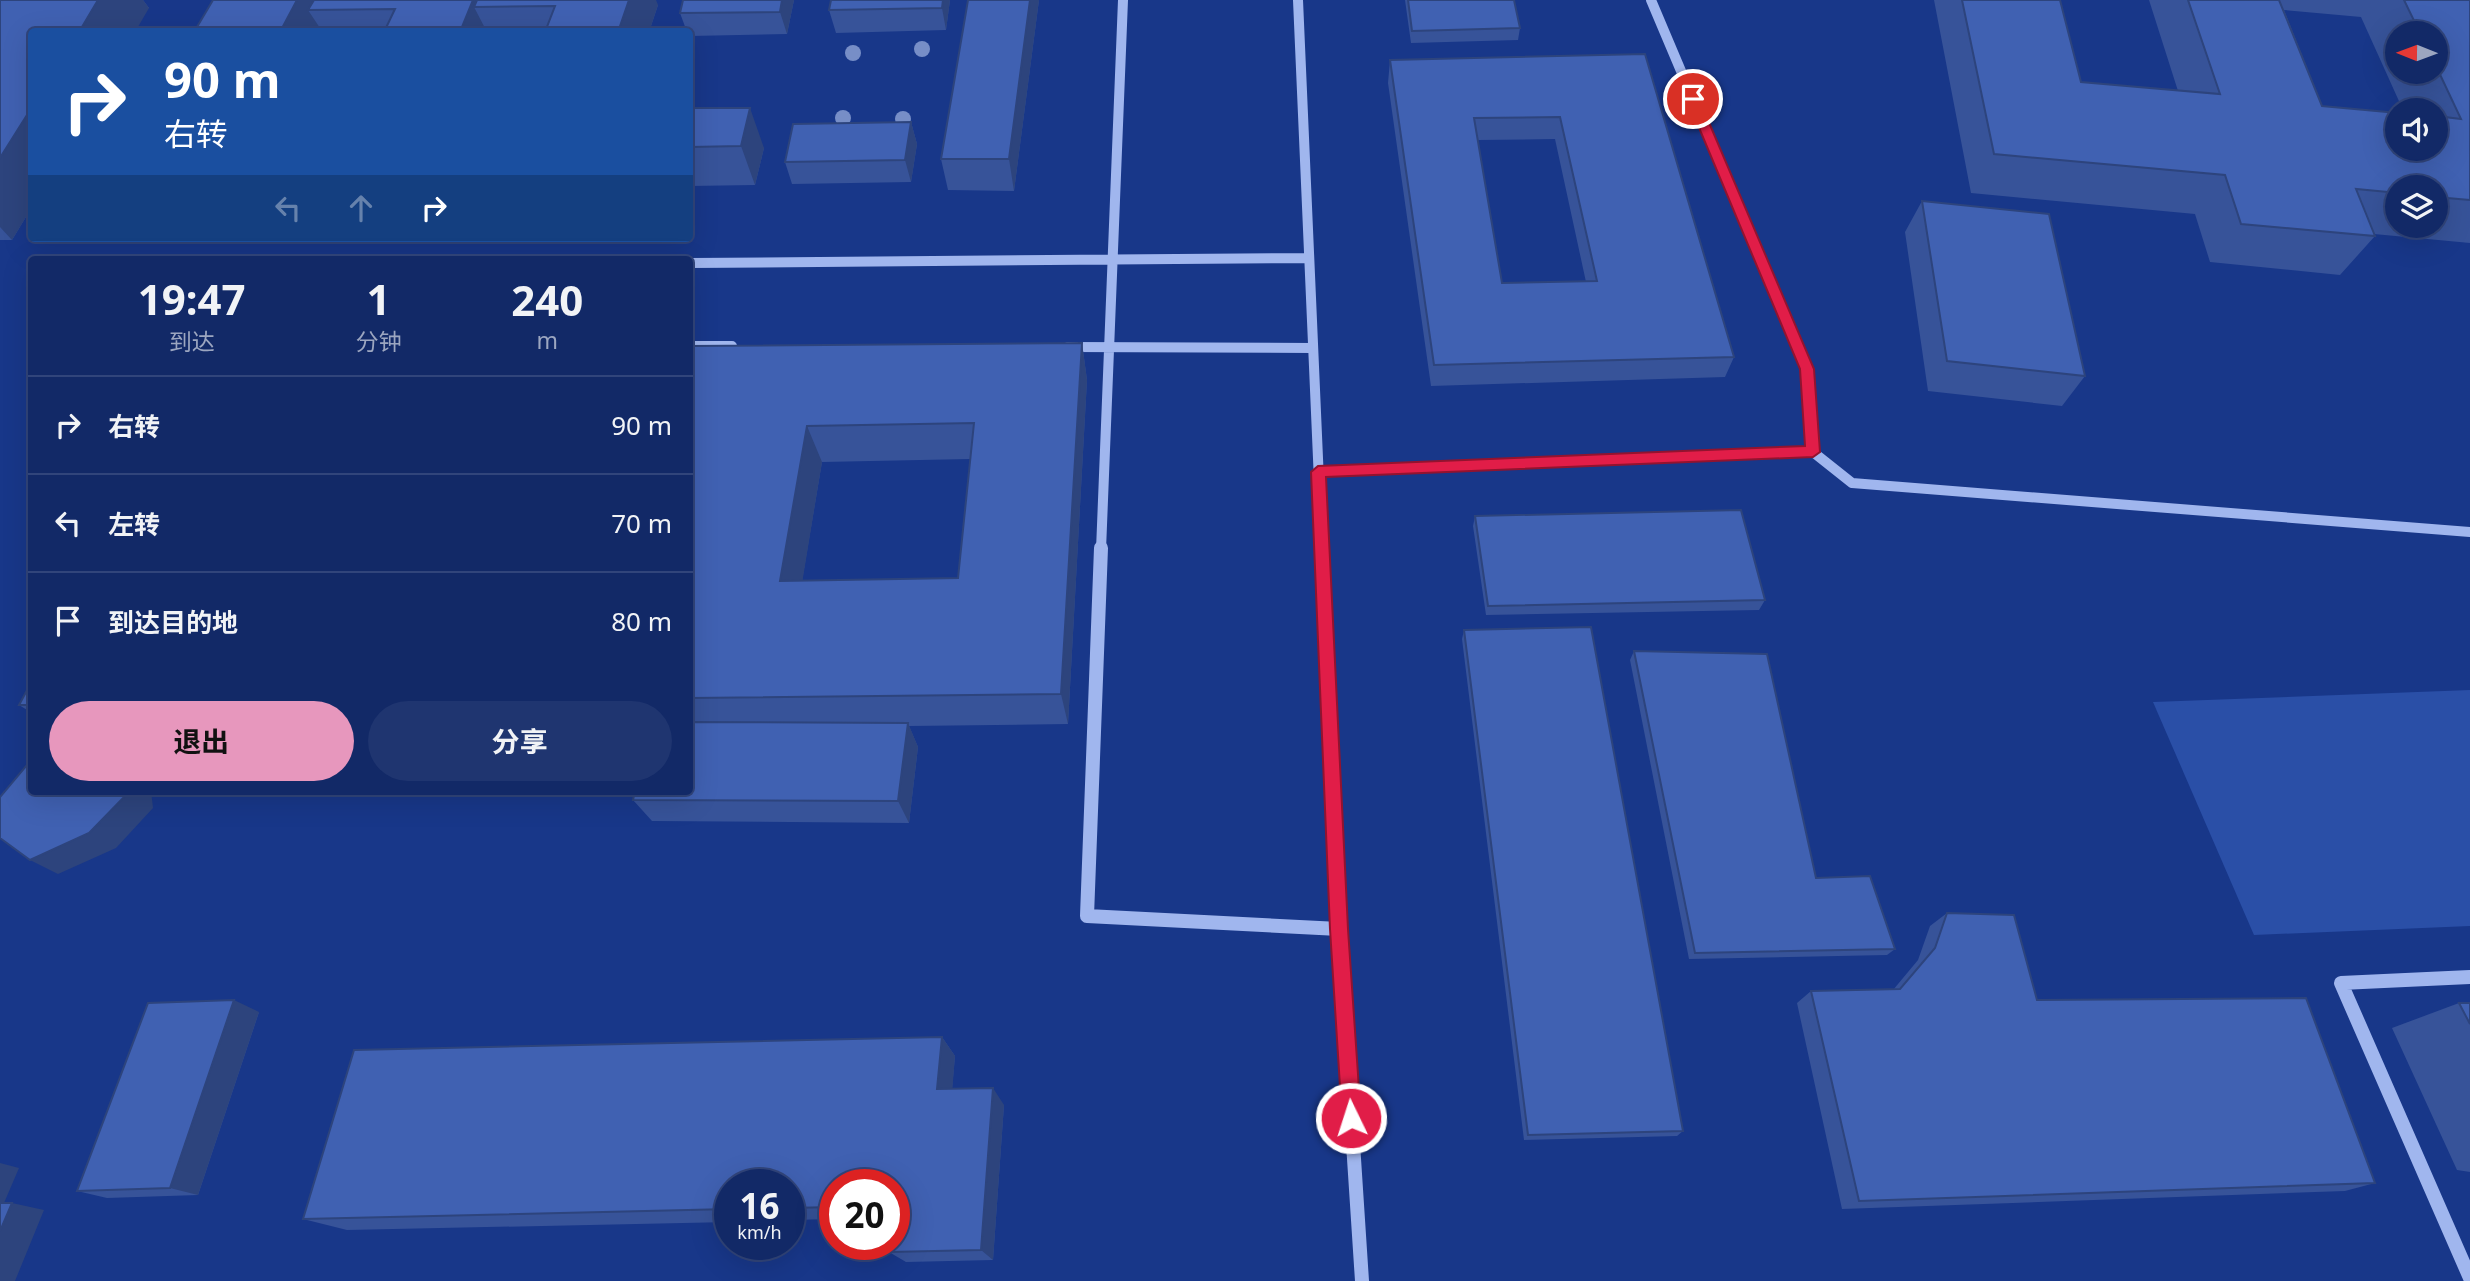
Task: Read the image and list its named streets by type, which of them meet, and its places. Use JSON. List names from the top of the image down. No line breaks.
{"north":"left","page":{"turn":["90 m","右转"],"eta":["19:47","到达","1","分钟","240","m"],"list":[{"name":"右转","value":"90 m"},{"name":"左转","value":"70 m"},{"name":"到达目的地","value":"80 m"}],"buttons":["退出","分享"],"speed":"16 km/h","limit":"20"}}
